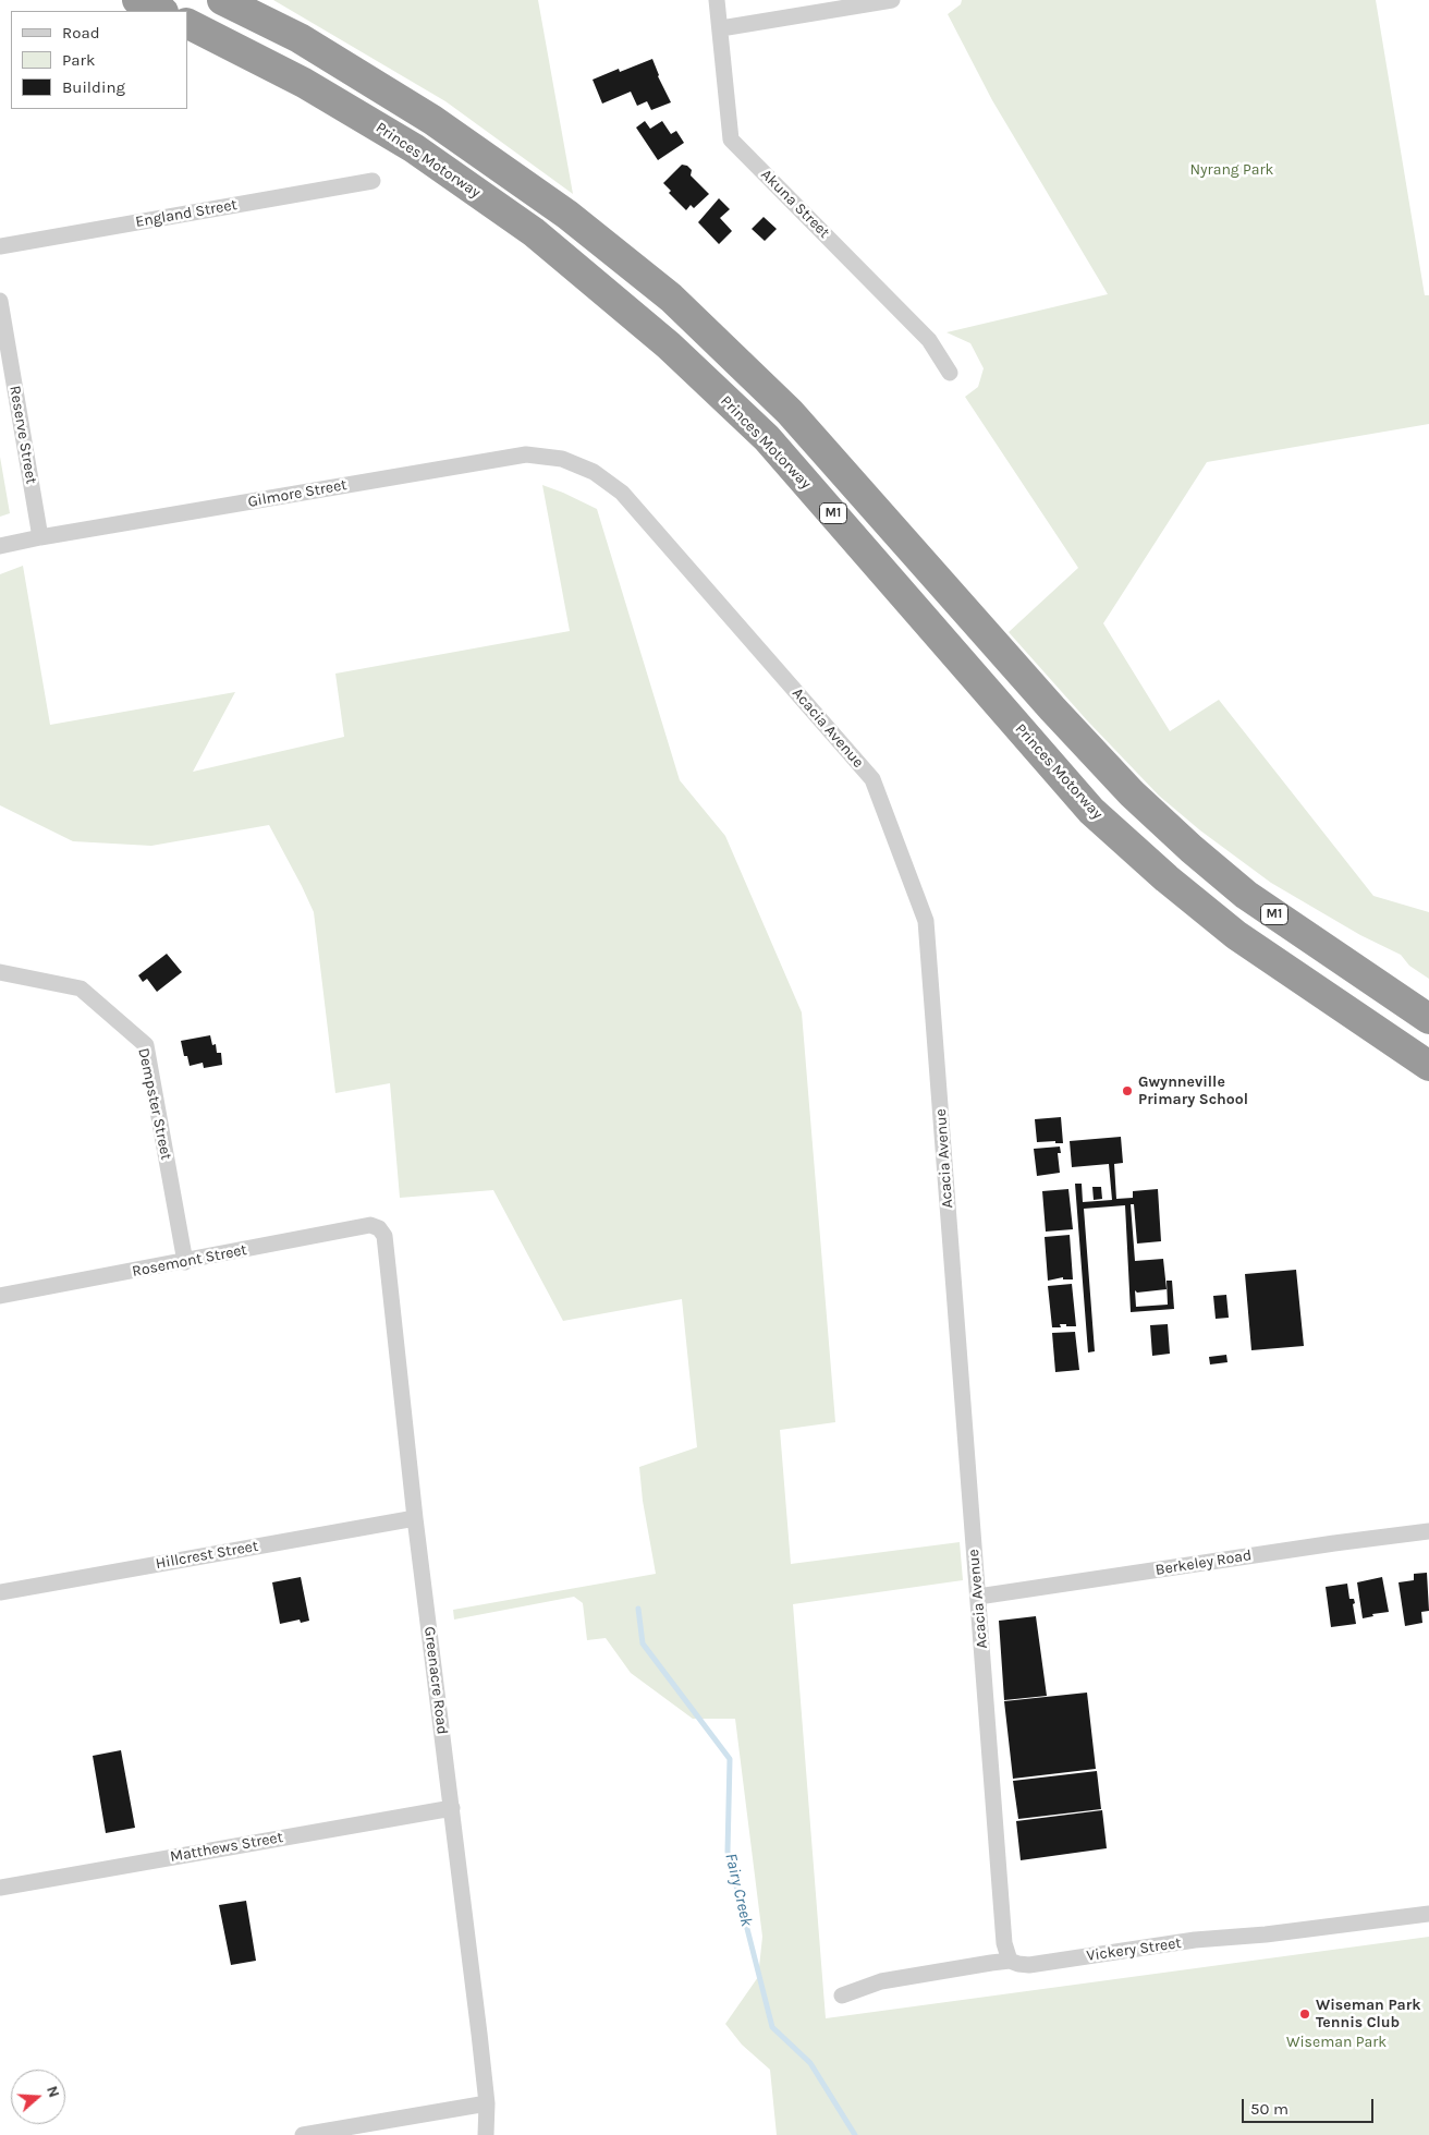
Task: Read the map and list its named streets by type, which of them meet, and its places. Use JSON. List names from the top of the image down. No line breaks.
{"streets":{"highway":["Princes Motorway","M1"],"street":["Akuna Street","England Street","Reserve Street","Gilmore Street","Acacia Avenue","Dempster Street","Rosemont Street","Hillcrest Street","Berkeley Road","Greenacre Road","Matthews Street","Vickery Street"]},"crossings":[["Reserve Street","Gilmore Street"],["Gilmore Street","Acacia Avenue"],["Acacia Avenue","Berkeley Road"],["Acacia Avenue","Vickery Street"],["Dempster Street","Rosemont Street"],["Rosemont Street","Greenacre Road"],["Hillcrest Street","Greenacre Road"],["Greenacre Road","Matthews Street"]],"water":["Fairy Creek"],"parks":["Nyrang Park","Wiseman Park"],"places":["Gwynneville Primary School","Wiseman Park Tennis Club"],"legend":["Road","Park","Building"],"scale_bar":"50 m","north":"right"}
